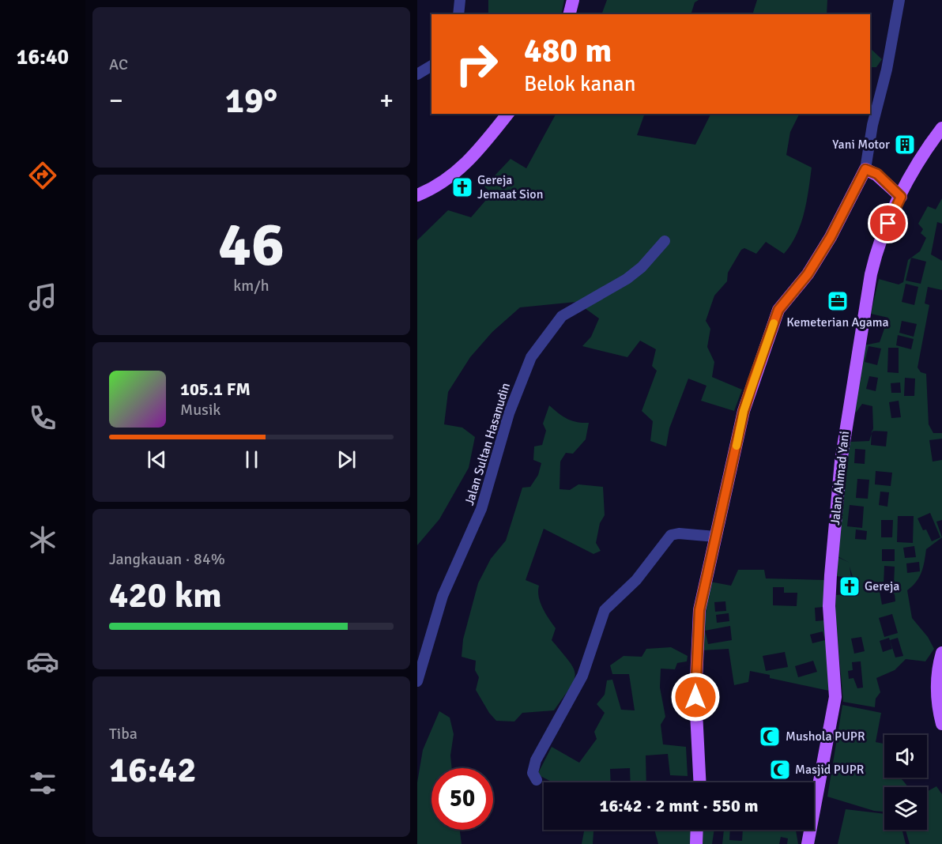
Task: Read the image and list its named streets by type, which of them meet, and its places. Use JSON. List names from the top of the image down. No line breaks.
{"streets":{"main road":["Jalan Ahmad Yani"],"street":["Jalan Sultan Hasanudin"]},"places":{"building":["Yani Motor"],"church":["Gereja Jemaat Sion","Gereja"],"office":["Kemeterian Agama"],"mosque":["Mushola PUPR","Masjid PUPR"]},"page":{"tabs":"16:40","tile":["AC",["46","km/h"],["Jangkauan · 84%","420 km"],["Tiba","16:42"]],"turn":["480 m","Belok kanan"],"heat":["−","19°","+"],"song":["105.1 FM","Musik"],"limit":"50","trip":"16:42 · 2 mnt · 550 m"}}
